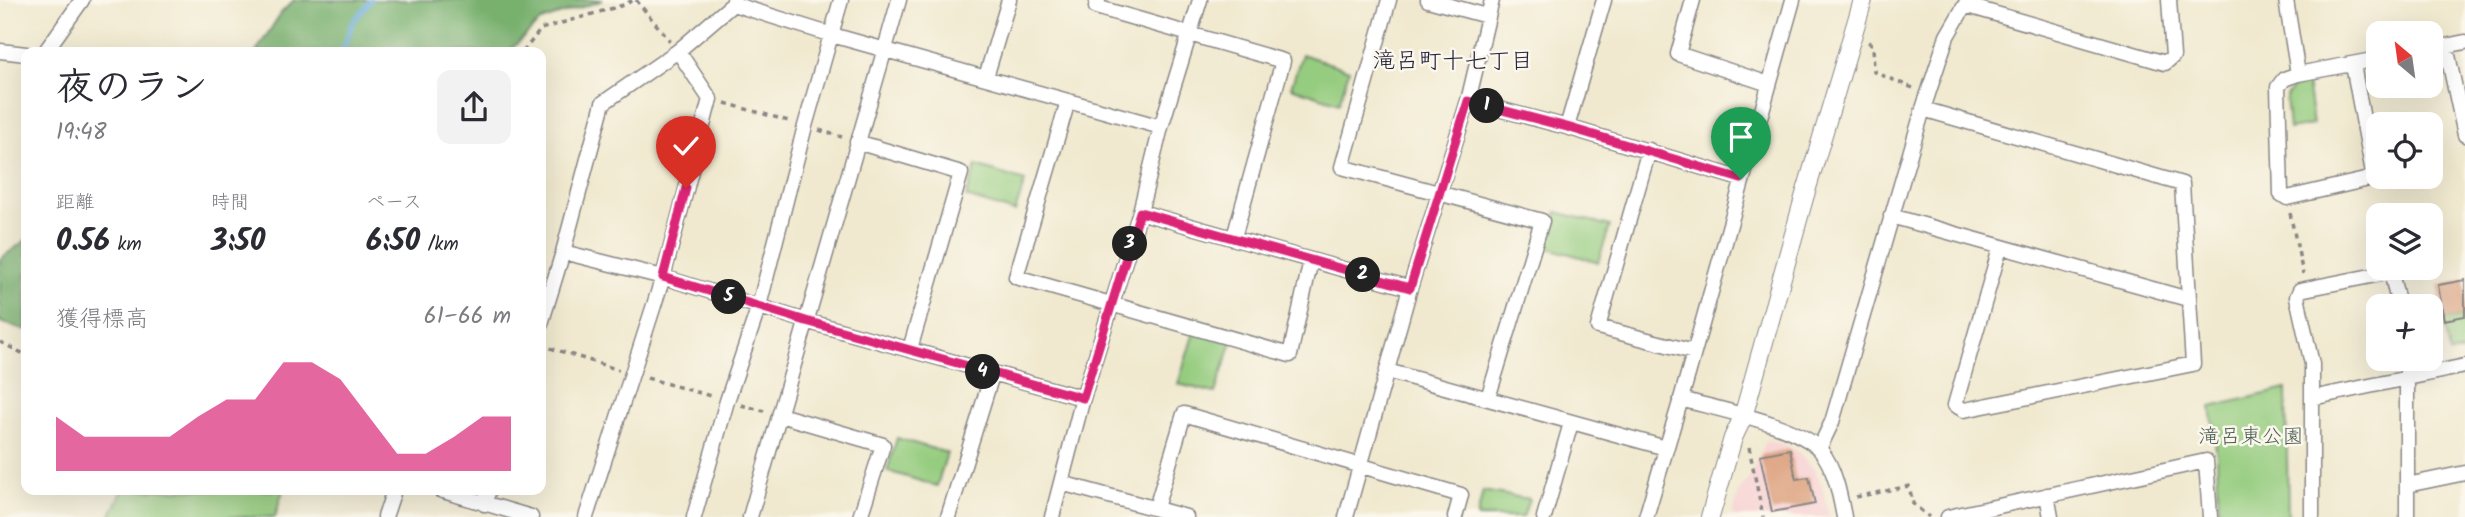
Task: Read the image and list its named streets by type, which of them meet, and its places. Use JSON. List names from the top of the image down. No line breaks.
{"districts":["滝呂町十七丁目"],"parks":["滝呂東公園"],"north":"top left","page":{"map_buttons":"+","heading":["夜のラン","19:48"],"pins":["1","3","2","5","4"],"stats":[["距離","0.56 km"],["時間","3:50"],["ペース","6:50 /km"]],"chart":["獲得標高","61–66 m"]}}
